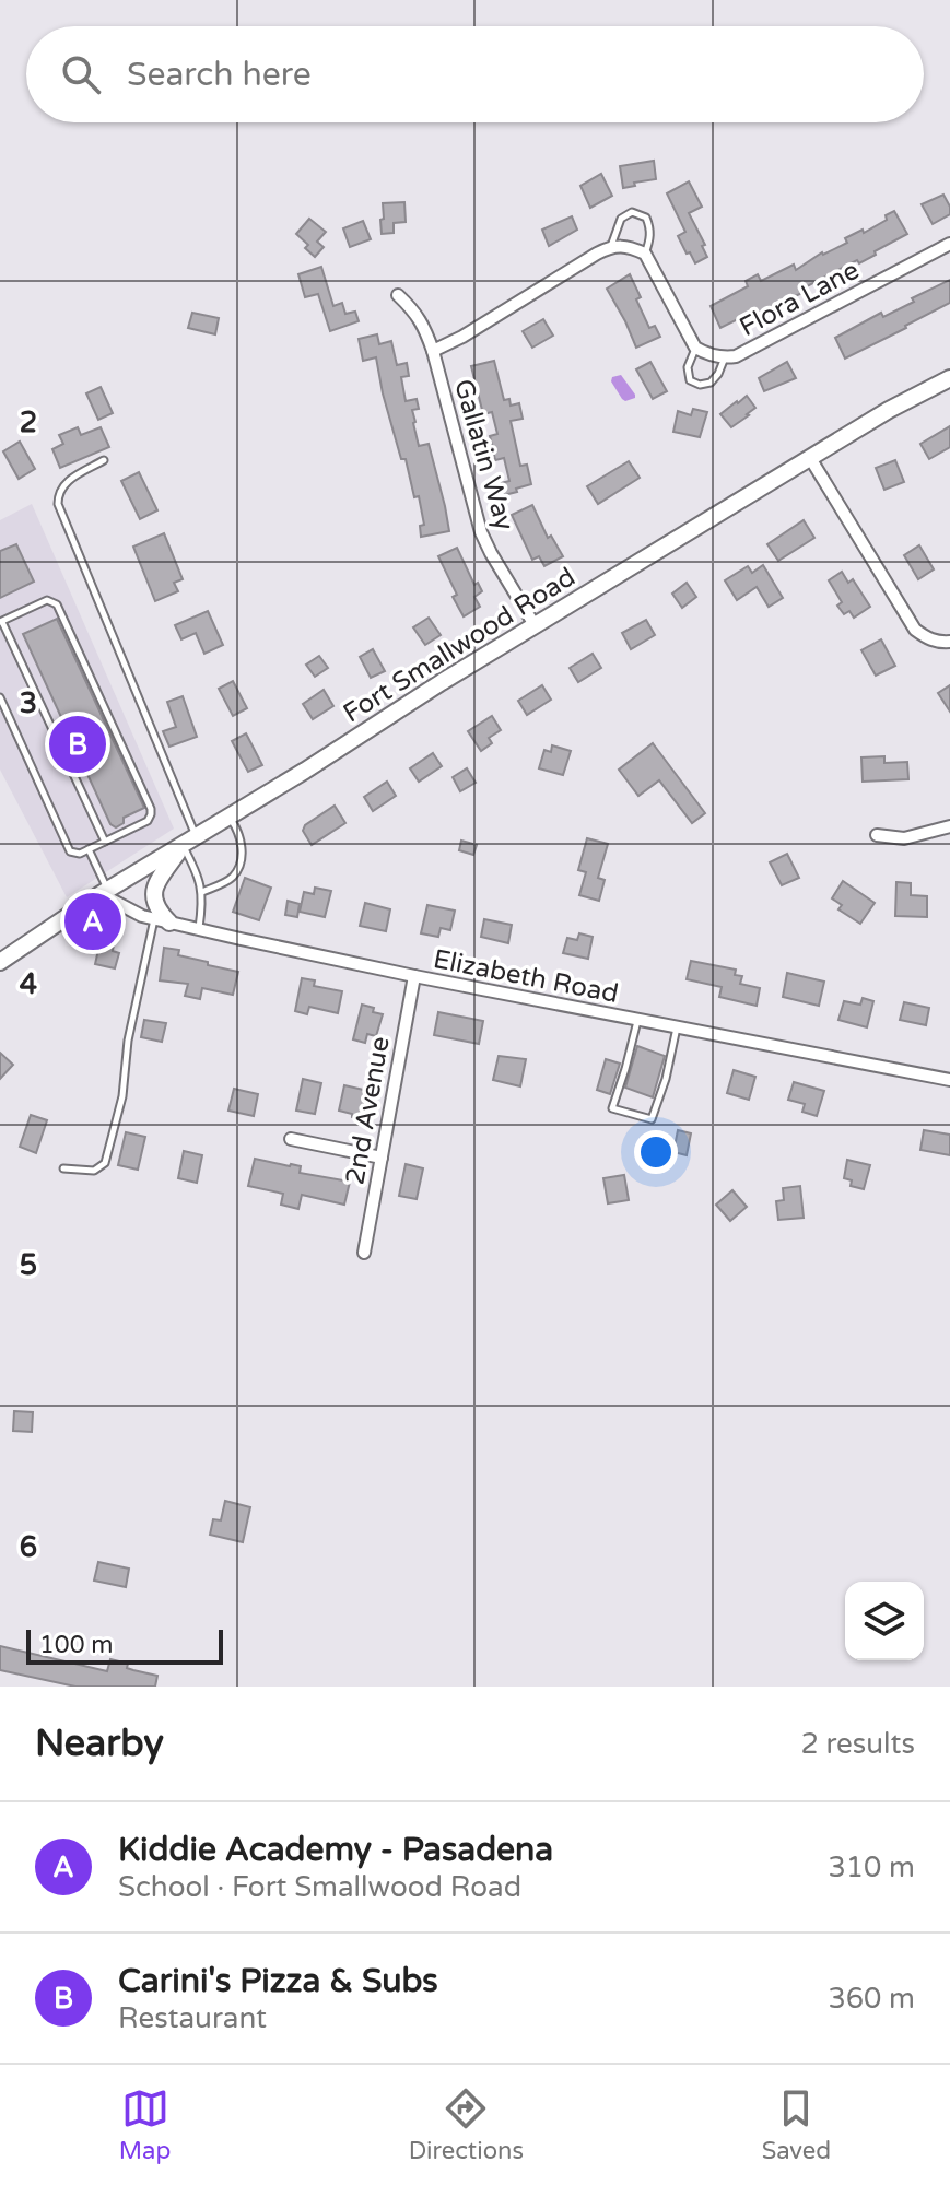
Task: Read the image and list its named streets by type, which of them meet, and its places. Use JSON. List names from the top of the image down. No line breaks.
{"streets":{"main road":["Fort Smallwood Road"],"street":["Flora Lane","Gallatin Way","Elizabeth Road","2nd Avenue"]},"crossings":[["Gallatin Way","Fort Smallwood Road"],["Fort Smallwood Road","Elizabeth Road"],["Elizabeth Road","2nd Avenue"]],"scale_bar":"100 m","page":{"search":"Search here","pins":["B","A"],"scale":"100 m","heading":["Nearby","2 results"],"list":[{"mark":"A","name":"Kiddie Academy - Pasadena","note":"School · Fort Smallwood Road","value":"310 m"},{"mark":"B","name":"Carini's Pizza & Subs","note":"Restaurant","value":"360 m"}],"nav":["Map","Directions","Saved"]},"grid":{"rows":["2","3","4","5","6"]}}
